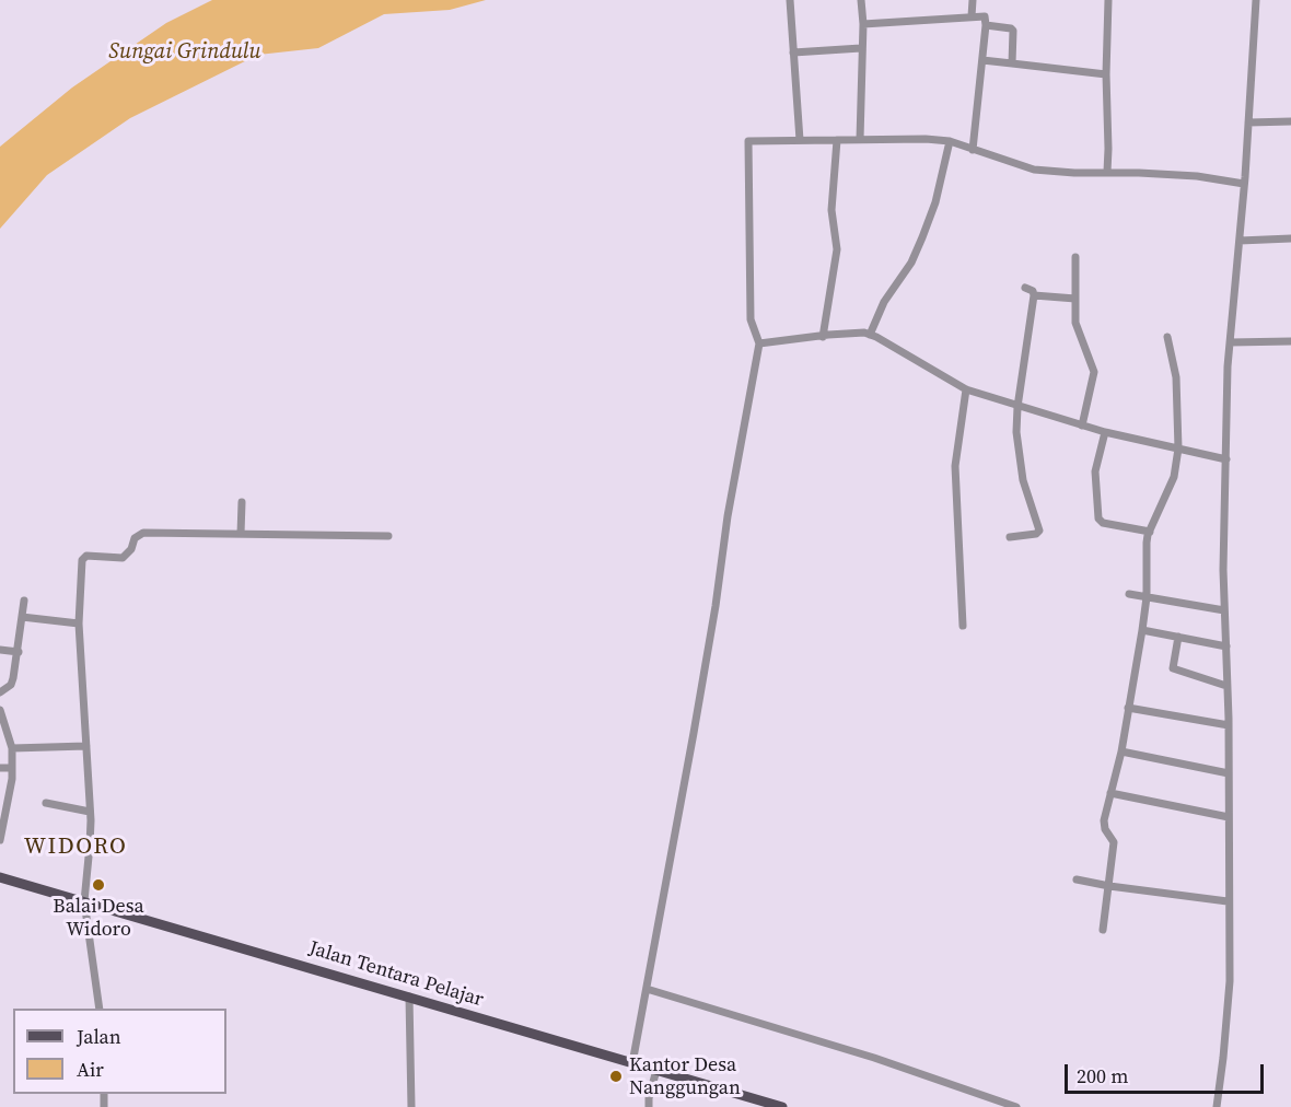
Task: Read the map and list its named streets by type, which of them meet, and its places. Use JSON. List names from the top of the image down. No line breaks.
{"streets":{"main road":["Jalan Tentara Pelajar"]},"districts":["WIDORO"],"water":["Sungai Grindulu"],"places":["Balai Desa Widoro","Kantor Desa Nanggungan"],"legend":["Jalan","Air"],"scale_bar":"200 m"}
